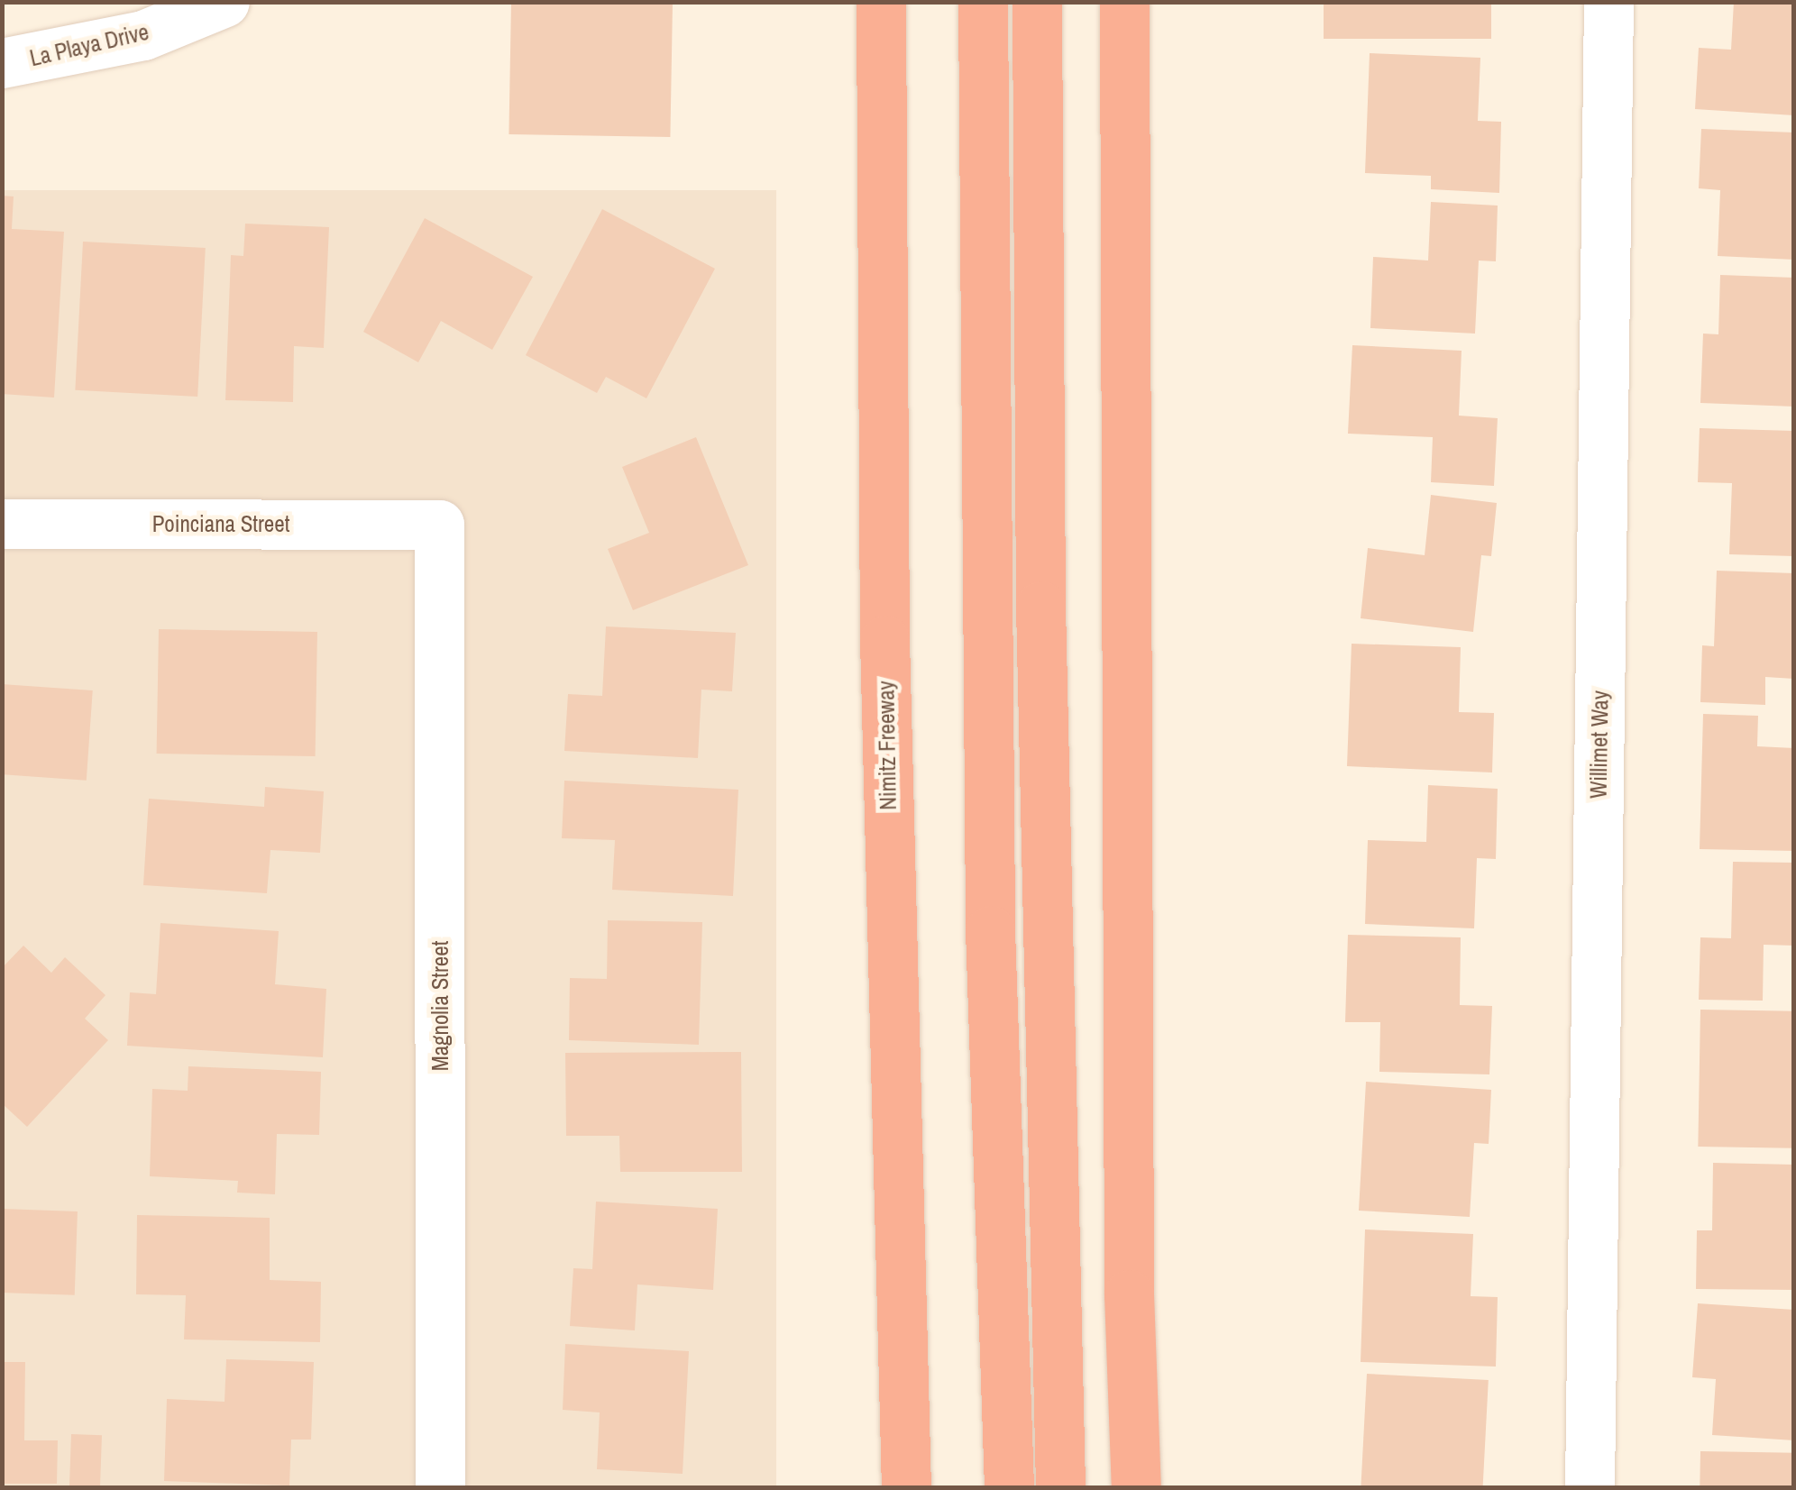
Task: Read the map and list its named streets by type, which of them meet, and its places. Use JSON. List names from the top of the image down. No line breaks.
{"streets":{"highway":["Nimitz Freeway"],"street":["La Playa Drive","Poinciana Street","Willimet Way","Magnolia Street"]},"crossings":[["Poinciana Street","Magnolia Street"]]}
